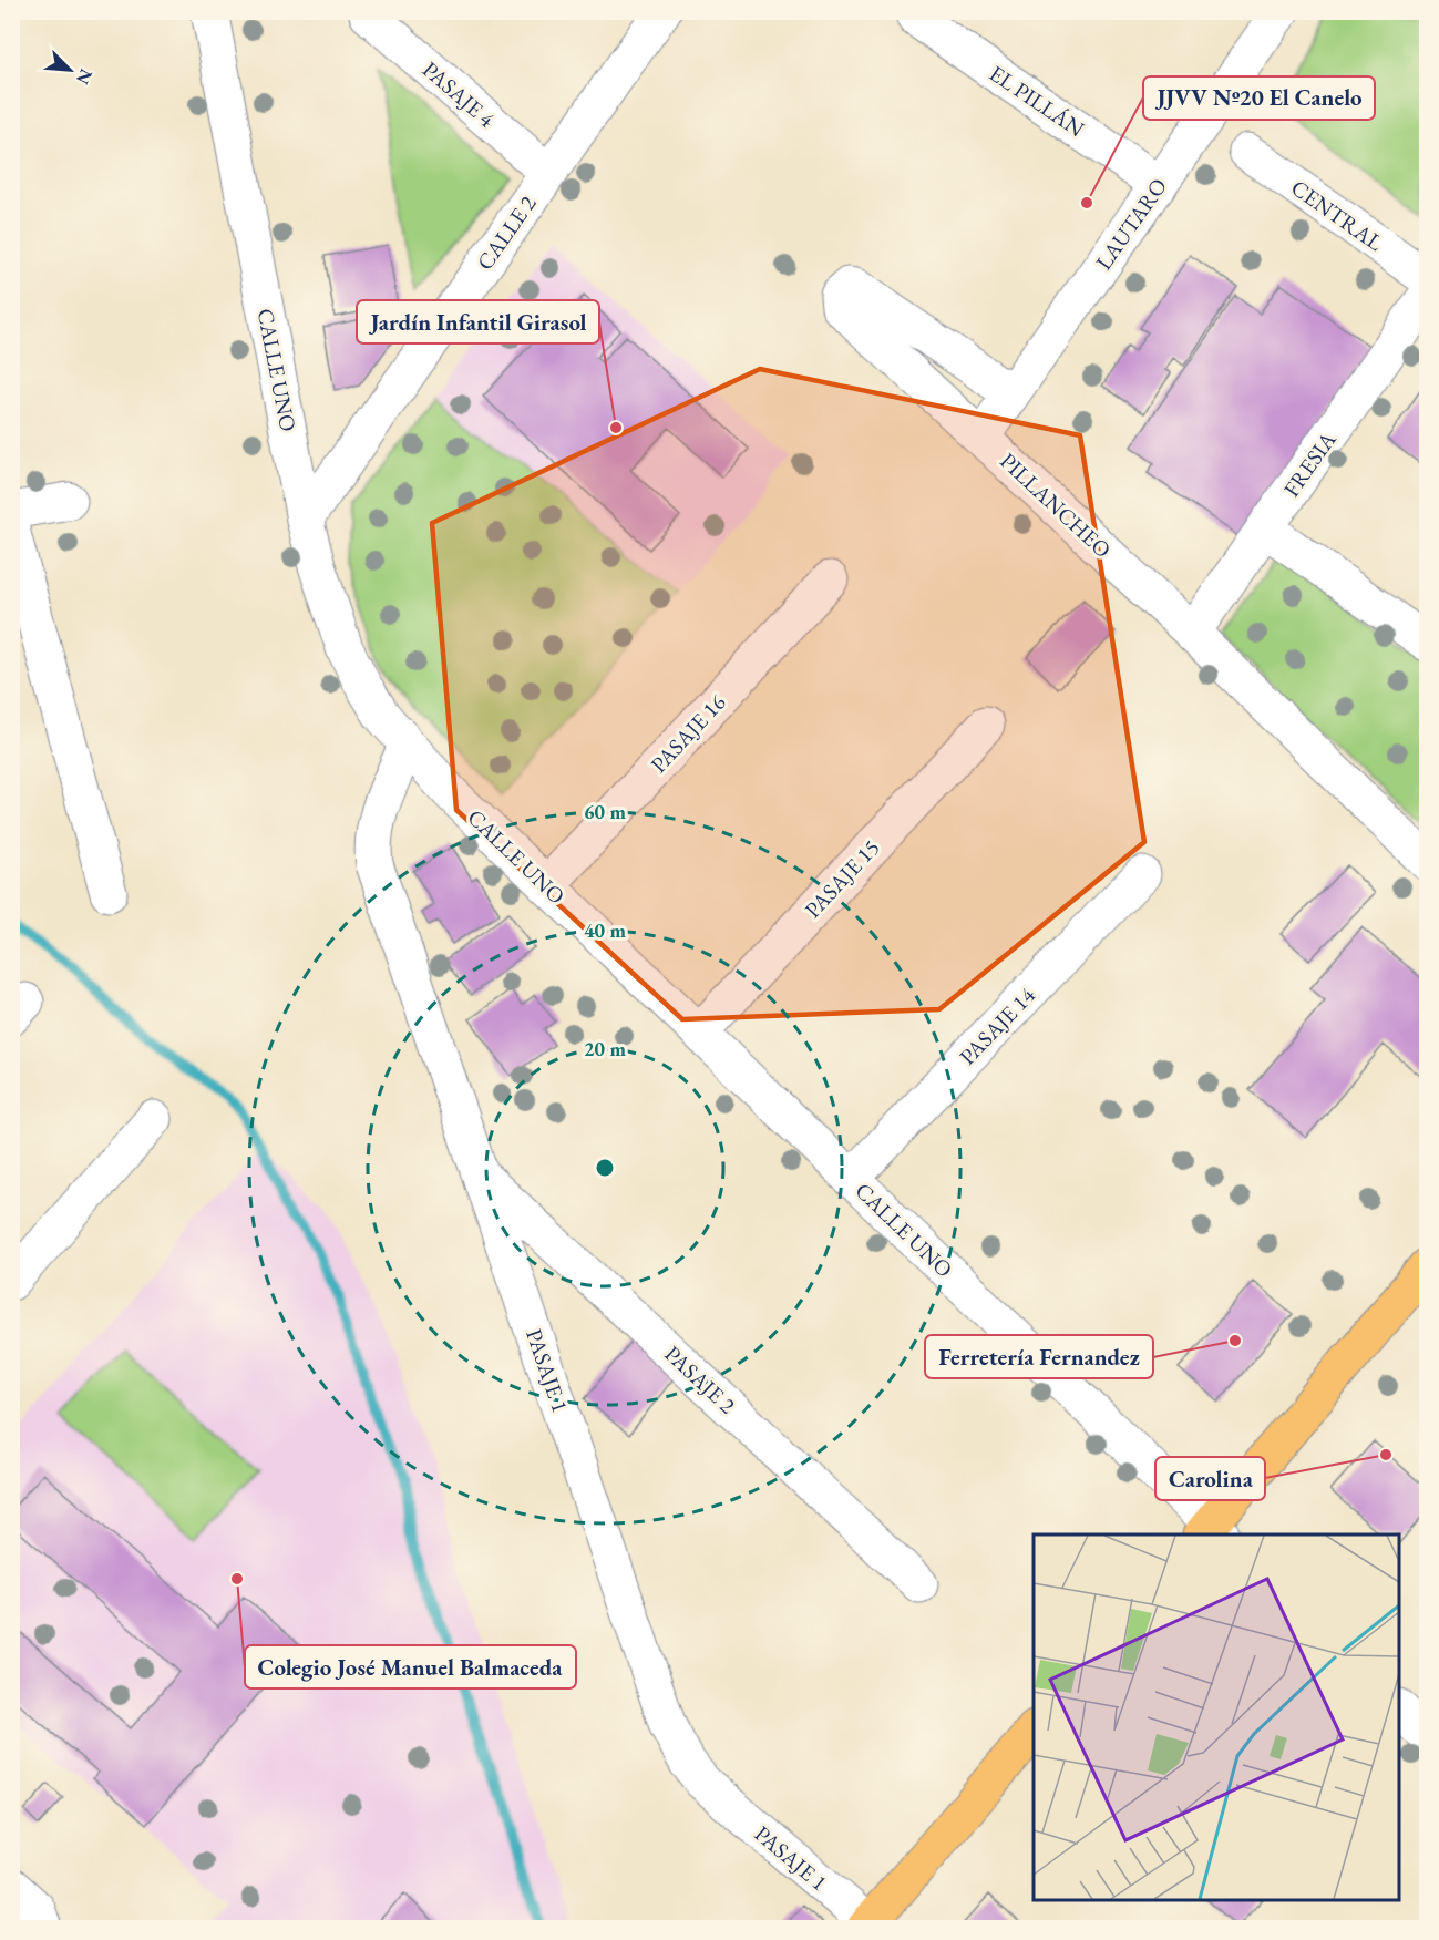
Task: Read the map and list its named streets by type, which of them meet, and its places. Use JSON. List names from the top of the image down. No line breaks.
{"streets":{"street":["PASAJE 4","EL PILLÁN","CENTRAL","LAUTARO","CALLE 2","CALLE UNO","FRESIA","PILLANCHEO","PASAJE 16","PASAJE 15","PASAJE 14","PASAJE 1","PASAJE 2"]},"crossings":[["PASAJE 4","CALLE 2"],["EL PILLÁN","LAUTARO"],["LAUTARO","PILLANCHEO"],["CALLE 2","CALLE UNO"],["CALLE UNO","PASAJE 16"],["CALLE UNO","PASAJE 15"],["CALLE UNO","PASAJE 14"],["CALLE UNO","PASAJE 1"],["FRESIA","PILLANCHEO"],["PASAJE 1","PASAJE 2"]],"places":["JJVV Nº20 El Canelo","Jardín Infantil Girasol","Ferretería Fernandez","Carolina","Colegio José Manuel Balmaceda"],"north":"bottom right","rings":["60 m","40 m","20 m"]}
